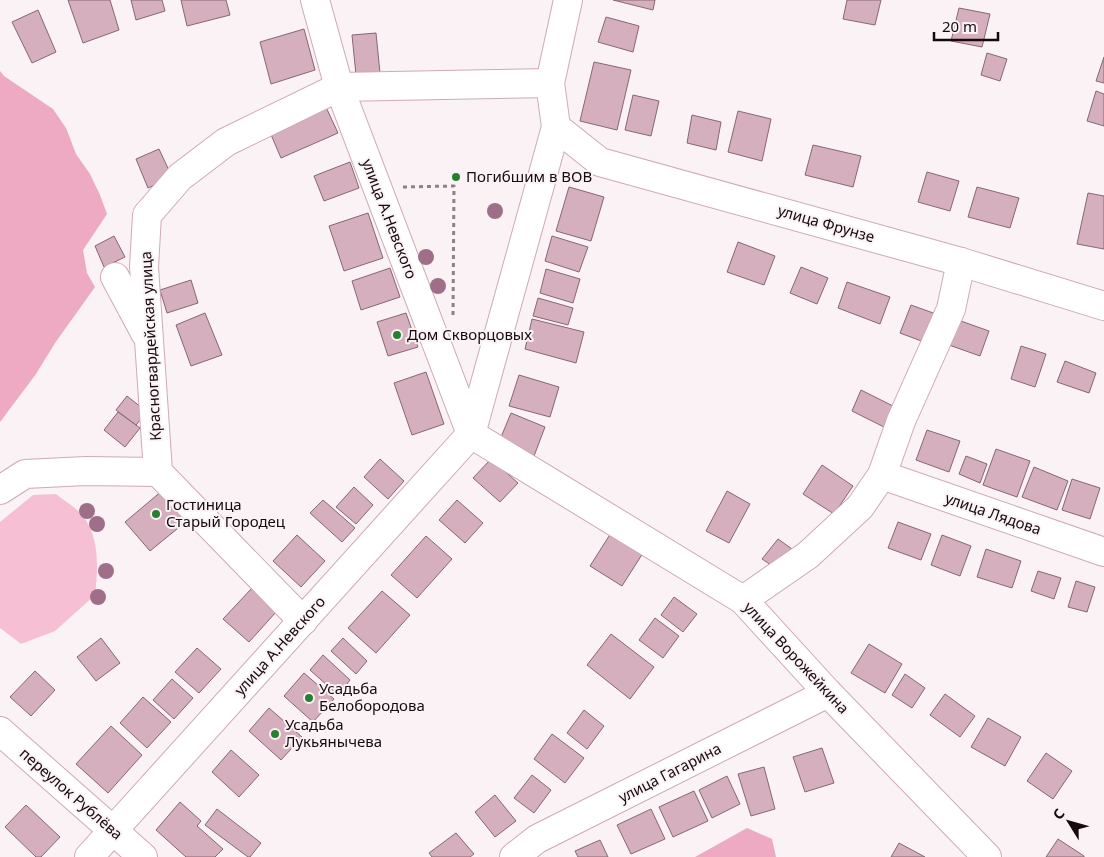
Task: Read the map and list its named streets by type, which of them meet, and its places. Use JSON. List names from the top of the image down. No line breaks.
{"streets":{"street":["улица А.Невского","улица Фрунзе","Красногвардейская улица","улица Лядова","улица Ворожейкина","улица Гагарина","переулок Рублёва"]},"crossings":[["улица А.Невского","улица Фрунзе"],["улица А.Невского","Красногвардейская улица"],["улица А.Невского","улица Ворожейкина"],["улица А.Невского","переулок Рублёва"],["улица Ворожейкина","улица Гагарина"]],"places":["Погибшим в ВОВ","Дом Скворцовых","Гостиница Старый Городец","Усадьба Белобородова","Усадьба Лукьянычева"],"scale_bar":"20 m","north":"top left"}
